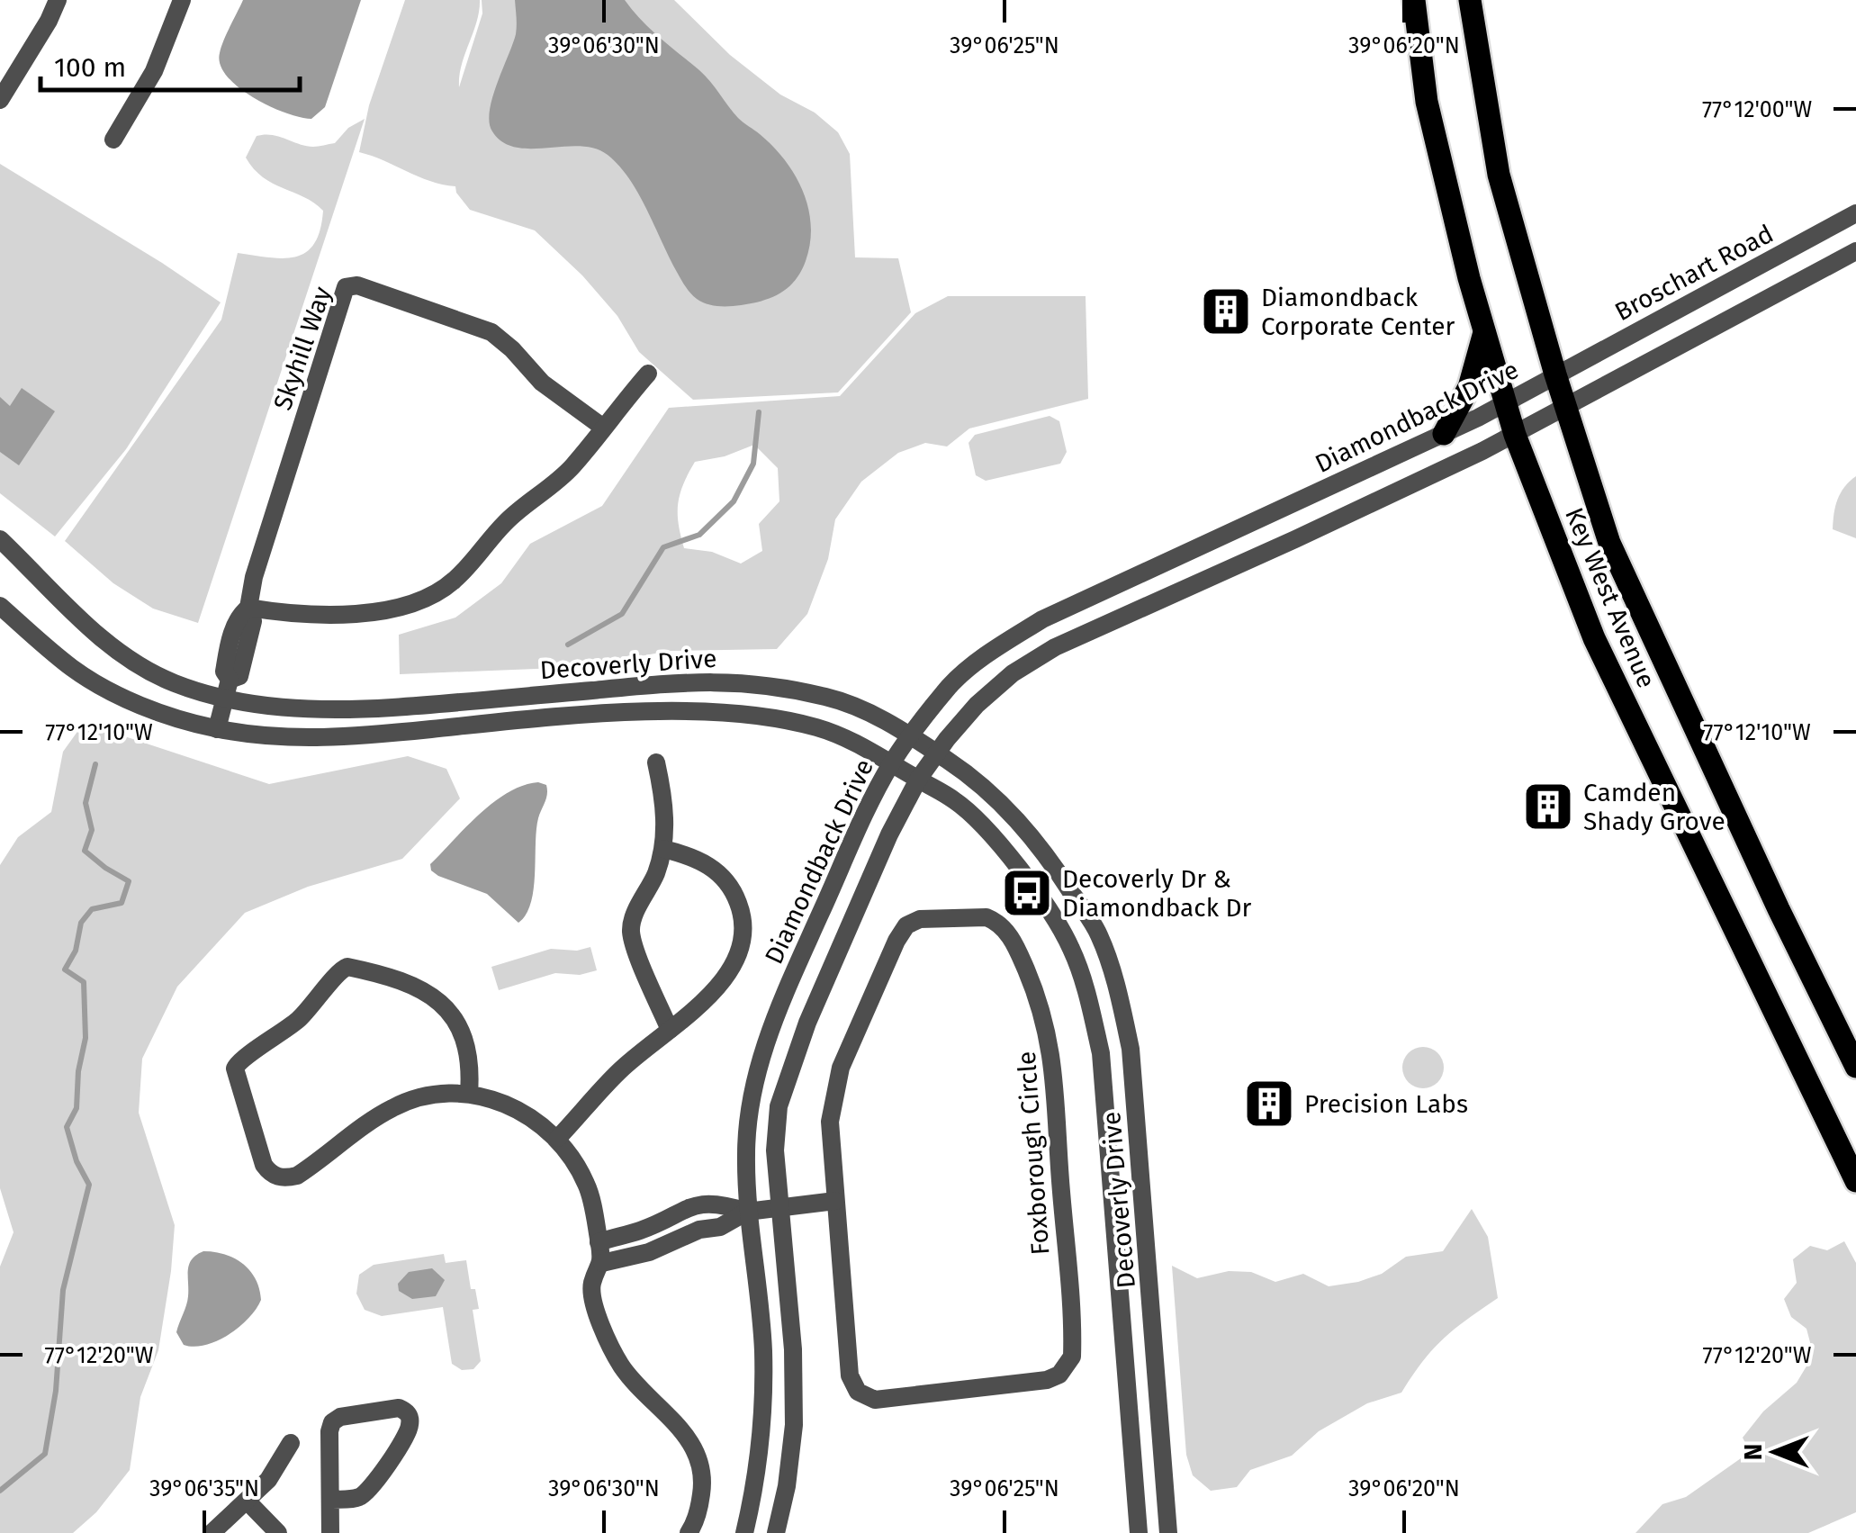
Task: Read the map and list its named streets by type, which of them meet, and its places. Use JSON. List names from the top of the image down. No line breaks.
{"streets":{"main road":["Key West Avenue"],"street":["Broschart Road","Skyhill Way","Diamondback Drive","Decoverly Drive","Foxborough Circle"]},"crossings":[["Broschart Road","Diamondback Drive"],["Broschart Road","Key West Avenue"],["Skyhill Way","Decoverly Drive"],["Diamondback Drive","Key West Avenue"],["Diamondback Drive","Decoverly Drive"]],"places":{"building":["Diamondback Corporate Center","Camden Shady Grove","Precision Labs"],"bus stop":["Decoverly Dr & Diamondback Dr"]},"scale_bar":"100 m","north":"left","coordinates":["39°06'30\"N","39°06'25\"N","39°06'20\"N","77°12'00\"W","77°12'10\"W","77°12'20\"W","39°06'35\"N"]}
